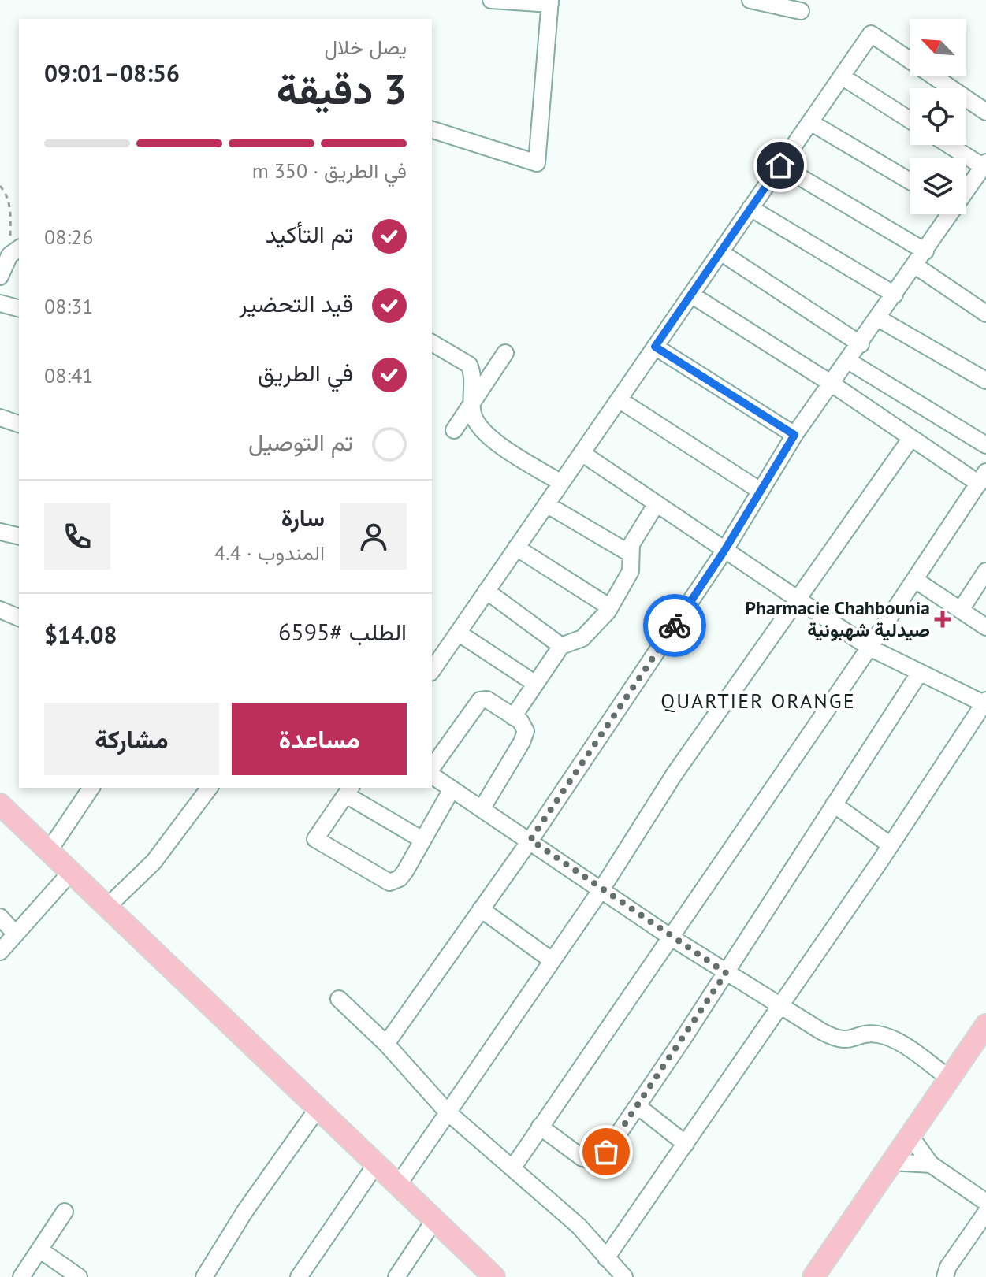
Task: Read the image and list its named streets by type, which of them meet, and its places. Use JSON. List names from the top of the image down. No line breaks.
{"districts":["QUARTIER ORANGE"],"places":{"health":["Pharmacie Chahbounia صيدلية شهبونية"]},"north":"top left","page":{"heading":["3 دقيقة","يصل خلال","08:56–09:01"],"panel":["سارة","المندوب · 4.4","الطلب #6595","$14.08"],"bar":"في الطريق · 350 m","list":[["تم التأكيد","08:26"],["قيد التحضير","08:31"],["في الطريق","08:41"],"تم التوصيل"],"buttons":["مساعدة","مشاركة"]}}
